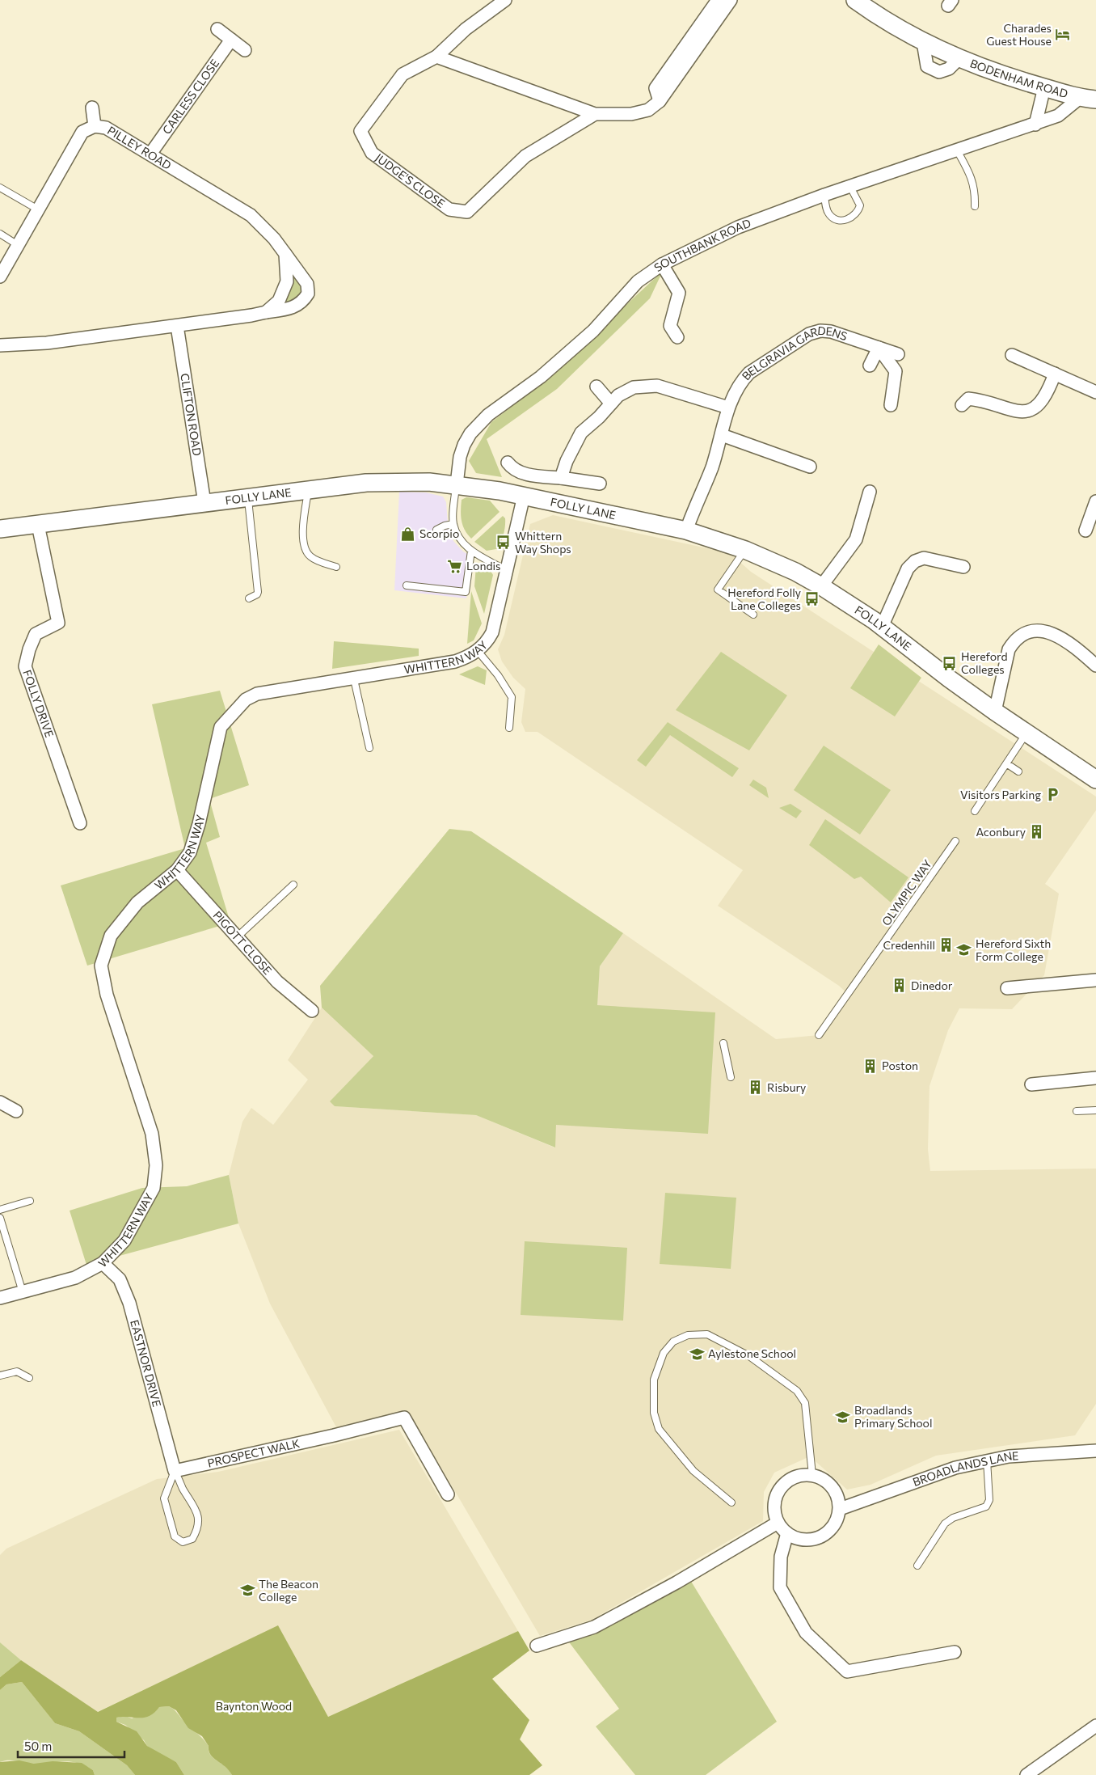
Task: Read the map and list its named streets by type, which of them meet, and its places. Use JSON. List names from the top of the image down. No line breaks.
{"streets":{"street":["BODENHAM ROAD","CARLESS CLOSE","PILLEY ROAD","JUDGE'S CLOSE","SOUTHBANK ROAD","BELGRAVIA GARDENS","CLIFTON ROAD","FOLLY LANE","WHITTERN WAY","FOLLY DRIVE","PIGOTT CLOSE","EASTNOR DRIVE","PROSPECT WALK","BROADLANDS LANE"],"lane":["OLYMPIC WAY"]},"crossings":[["BODENHAM ROAD","SOUTHBANK ROAD"],["CARLESS CLOSE","PILLEY ROAD"],["PILLEY ROAD","CLIFTON ROAD"],["SOUTHBANK ROAD","FOLLY LANE"],["BELGRAVIA GARDENS","FOLLY LANE"],["CLIFTON ROAD","FOLLY LANE"],["FOLLY LANE","WHITTERN WAY"],["FOLLY LANE","FOLLY DRIVE"],["WHITTERN WAY","PIGOTT CLOSE"],["WHITTERN WAY","EASTNOR DRIVE"],["EASTNOR DRIVE","PROSPECT WALK"]],"parks":["Baynton Wood"],"places":{"hotel":["Charades Guest House"],"shop":["Scorpio"],"bus stop":["Whittern Way Shops","Hereford Folly Lane Colleges","Hereford Colleges"],"supermarket":["Londis"],"parking":["Visitors Parking"],"building":["Aconbury","Credenhill","Dinedor","Poston","Risbury"],"school or university":["Hereford Sixth Form College","Aylestone School","Broadlands Primary School","The Beacon College"]},"scale_bar":"50 m"}
